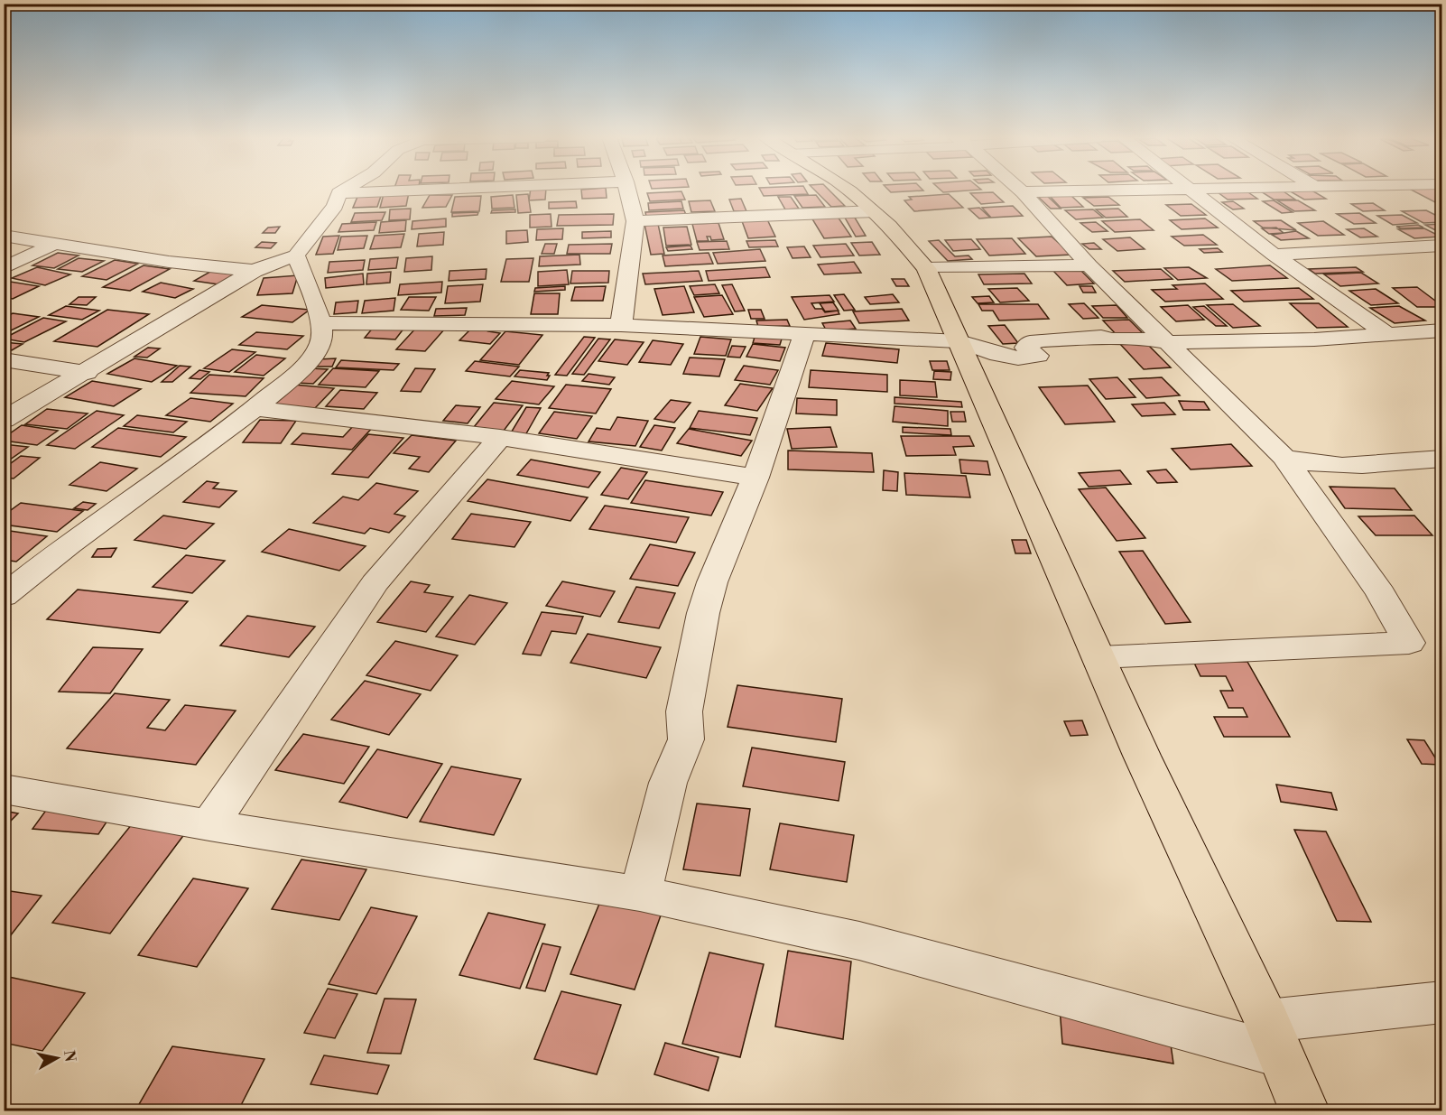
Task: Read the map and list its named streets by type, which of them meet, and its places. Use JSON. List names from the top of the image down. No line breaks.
{"north":"right"}
